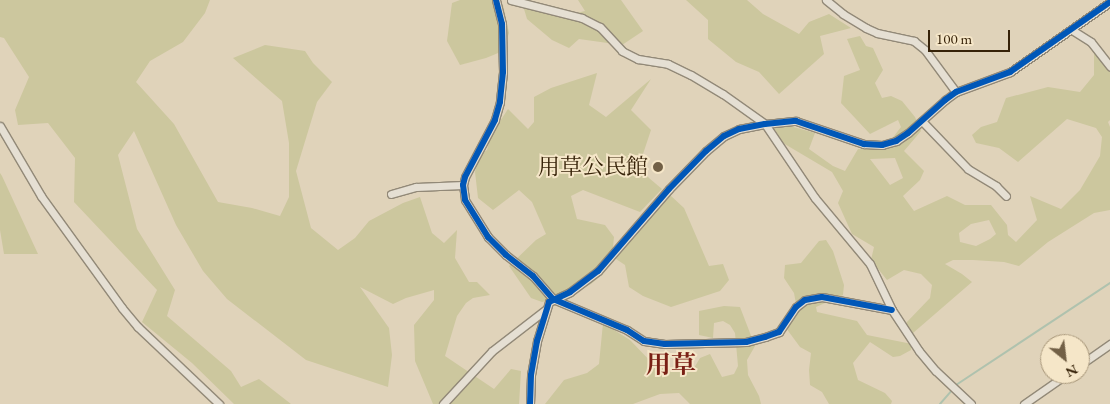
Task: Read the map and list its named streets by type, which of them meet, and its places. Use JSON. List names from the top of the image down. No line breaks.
{"districts":["用草"],"places":["用草公民館"],"scale_bar":"100 m","north":"bottom right"}
